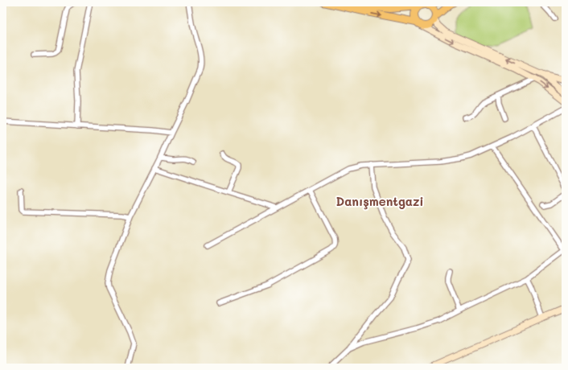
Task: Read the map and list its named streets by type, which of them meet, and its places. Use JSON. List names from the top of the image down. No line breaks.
{"districts":["Danışmentgazi"]}
